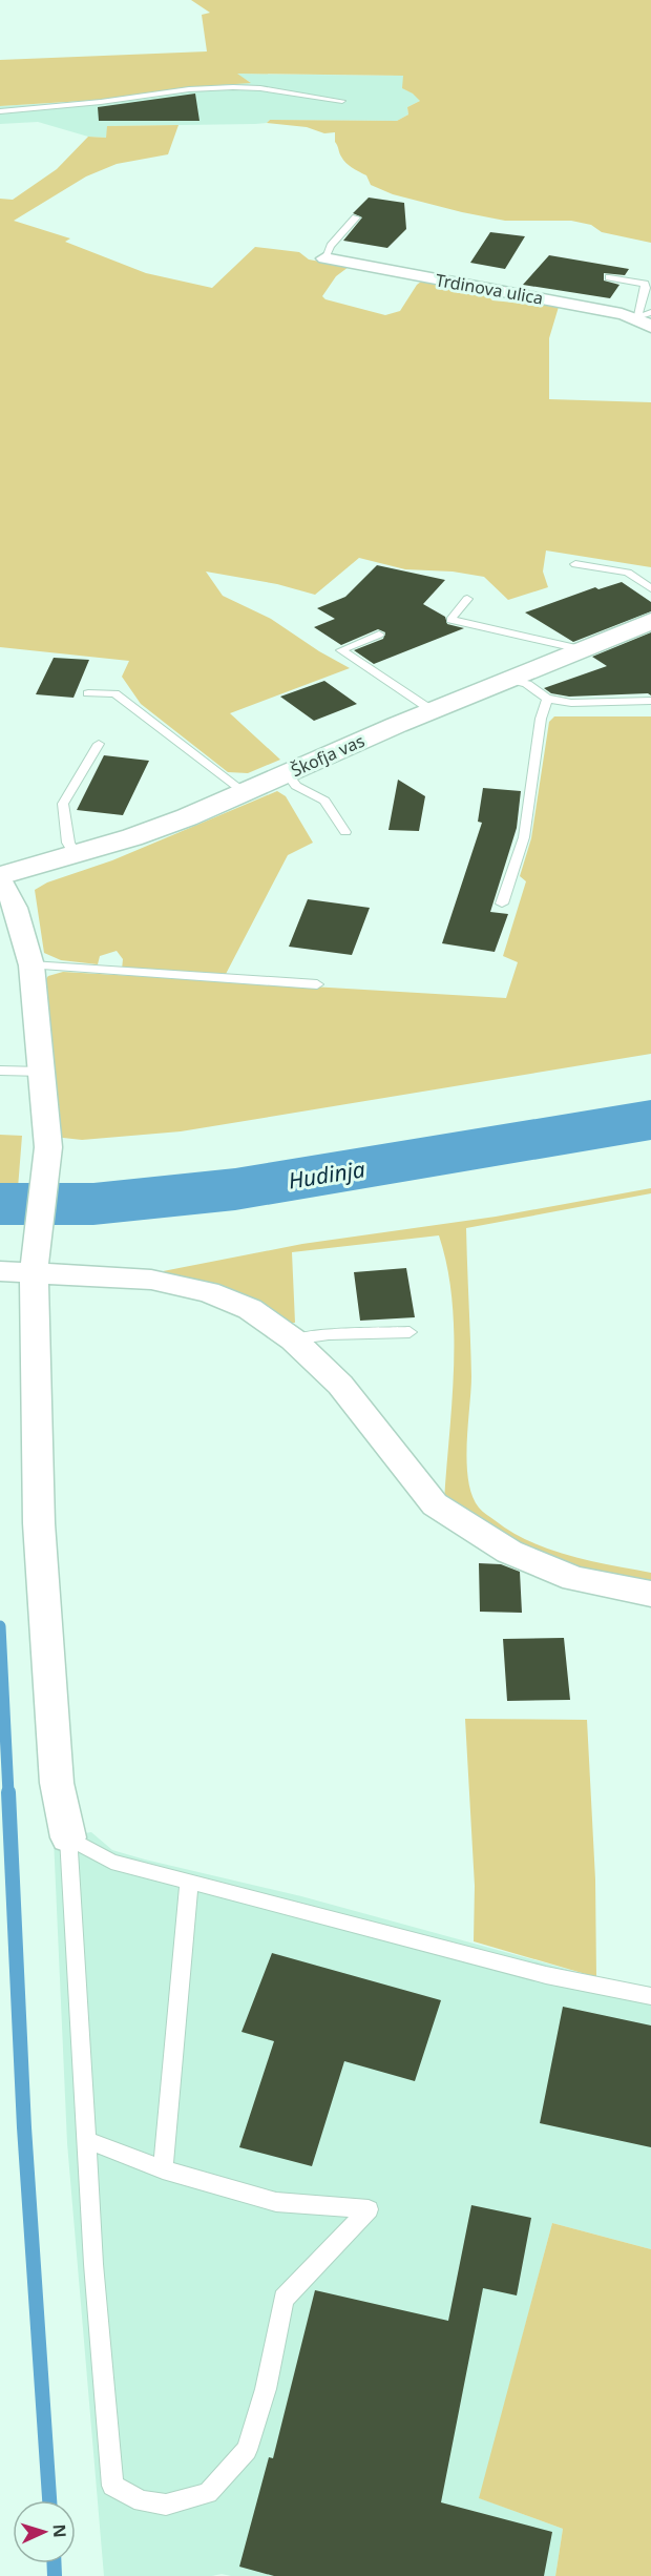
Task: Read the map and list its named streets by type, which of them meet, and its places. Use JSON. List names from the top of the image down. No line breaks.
{"streets":{"main road":["Škofja vas"],"street":["Trdinova ulica"]},"water":["Hudinja"],"north":"right"}
